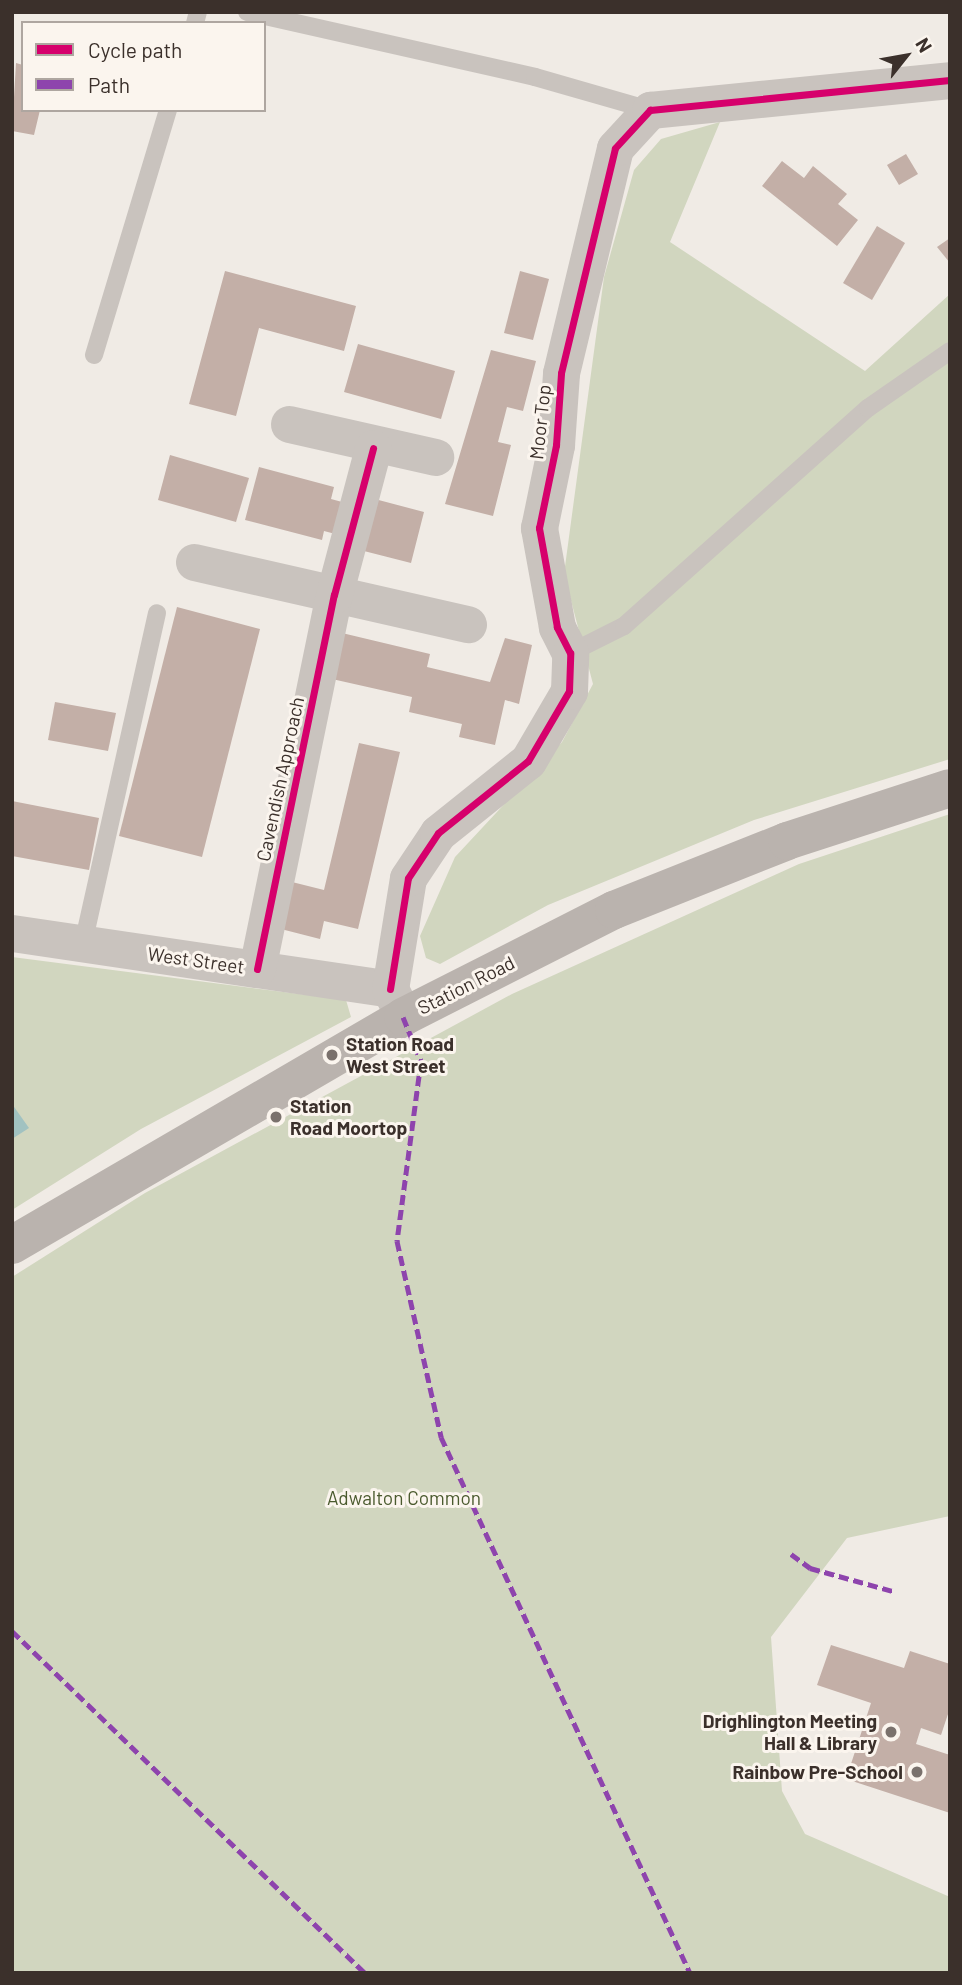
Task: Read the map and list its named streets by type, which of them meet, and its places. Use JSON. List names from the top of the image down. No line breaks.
{"streets":{"main road":["Station Road"],"street":["Moor Top","Cavendish Approach","West Street"]},"crossings":[["Moor Top","West Street"],["Moor Top","Station Road"],["Cavendish Approach","West Street"],["West Street","Station Road"]],"parks":["Adwalton Common"],"places":["Station Road West Street","Station Road Moortop","Drighlington Meeting Hall & Library","Rainbow Pre-School"],"legend":["Cycle path","Path"],"north":"top right"}
